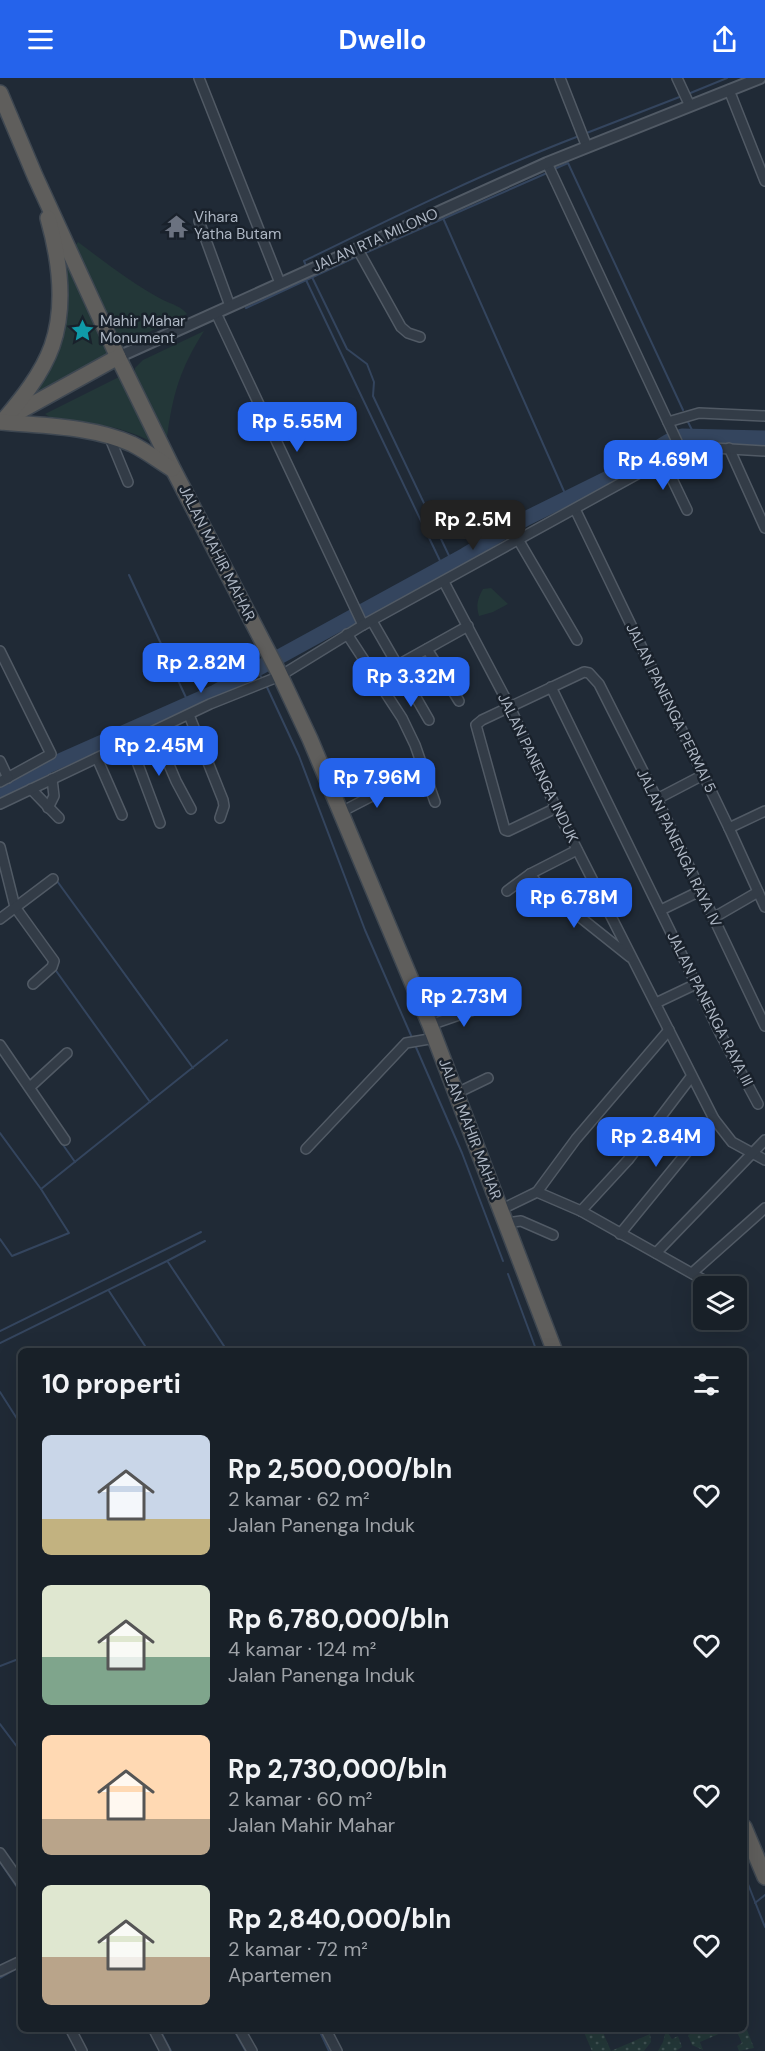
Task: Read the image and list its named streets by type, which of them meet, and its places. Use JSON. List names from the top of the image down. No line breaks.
{"streets":{"highway":["JALAN RTA MILONO","JALAN MAHIR MAHAR"],"street":["JALAN PANENGA PERMAI 5","JALAN PANENGA INDUK","JALAN PANENGA RAYA IV","JALAN PANENGA RAYA III"]},"crossings":[["JALAN RTA MILONO","JALAN MAHIR MAHAR"],["JALAN PANENGA RAYA IV","JALAN PANENGA RAYA III"]],"places":{"temple":["Vihara Yatha Butam"],"place":["Mahir Mahar Monument"]},"page":{"header":"Dwello","price":["Rp 5.55M","Rp 4.69M","Rp 2.5M","Rp 2.82M","Rp 3.32M","Rp 2.45M","Rp 7.96M","Rp 6.78M","Rp 2.73M","Rp 2.84M"],"heading":"10 properti","list":[{"name":"Rp 2,500,000/bln","note":"2 kamar · 62 m² · Jalan Panenga Induk"},{"name":"Rp 6,780,000/bln","note":"4 kamar · 124 m² · Jalan Panenga Induk"},{"name":"Rp 2,730,000/bln","note":"2 kamar · 60 m² · Jalan Mahir Mahar"},{"name":"Rp 2,840,000/bln","note":"2 kamar · 72 m² · Apartemen"}]}}
